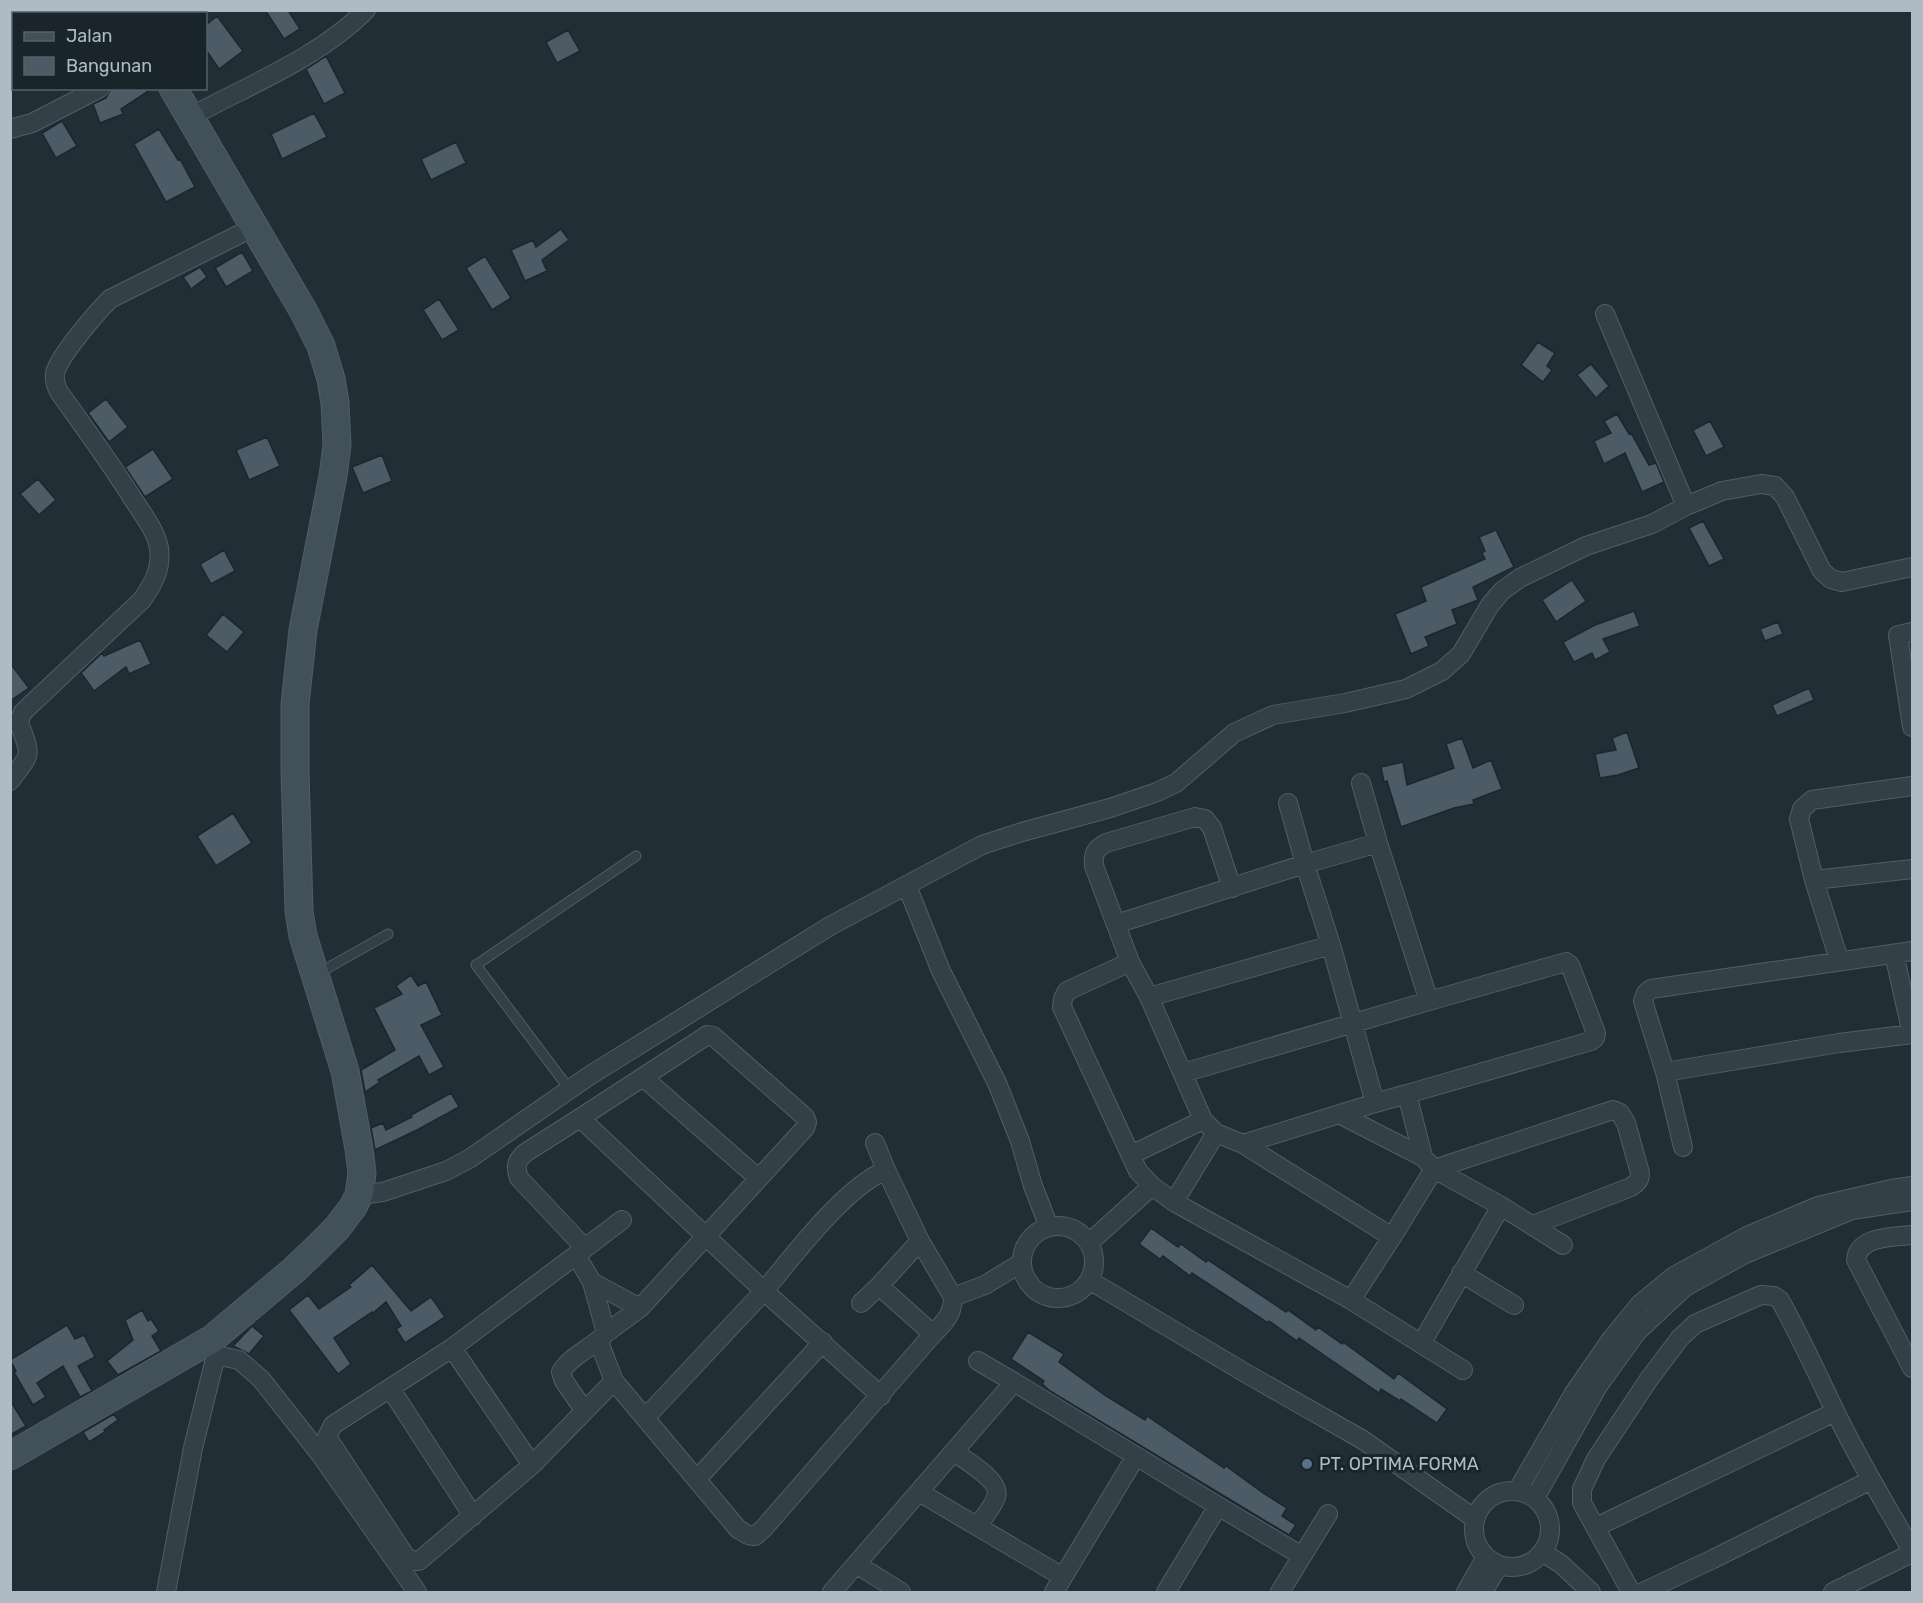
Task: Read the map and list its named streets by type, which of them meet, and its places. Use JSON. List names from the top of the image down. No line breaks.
{"places":["PT. OPTIMA FORMA"],"legend":["Jalan","Bangunan"]}
